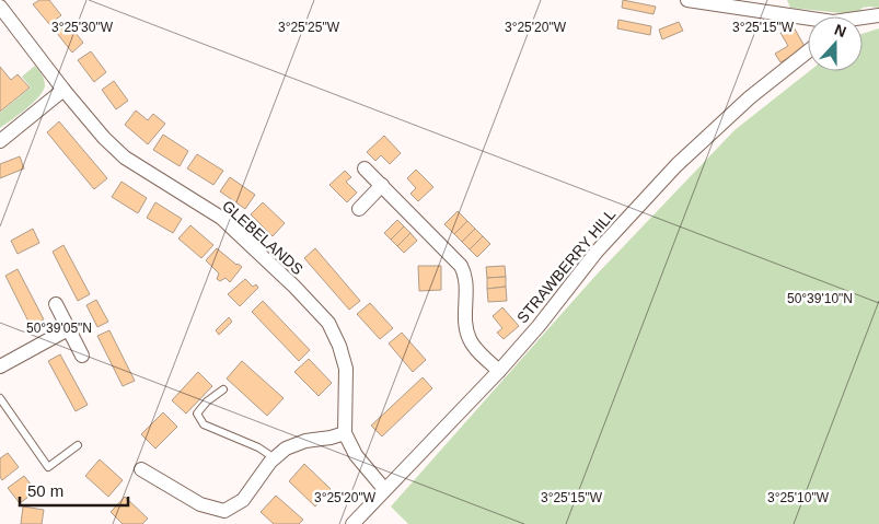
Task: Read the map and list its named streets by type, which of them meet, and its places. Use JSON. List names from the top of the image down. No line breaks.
{"streets":{"street":["GLEBELANDS","STRAWBERRY HILL"]},"crossings":[["GLEBELANDS","STRAWBERRY HILL"]],"scale_bar":"50 m","north":"top","coordinates":["3°25'20\"W","3°25'30\"W","3°25'25\"W","3°25'15\"W","50°39'10\"N","50°39'05\"N","3°25'10\"W"]}
